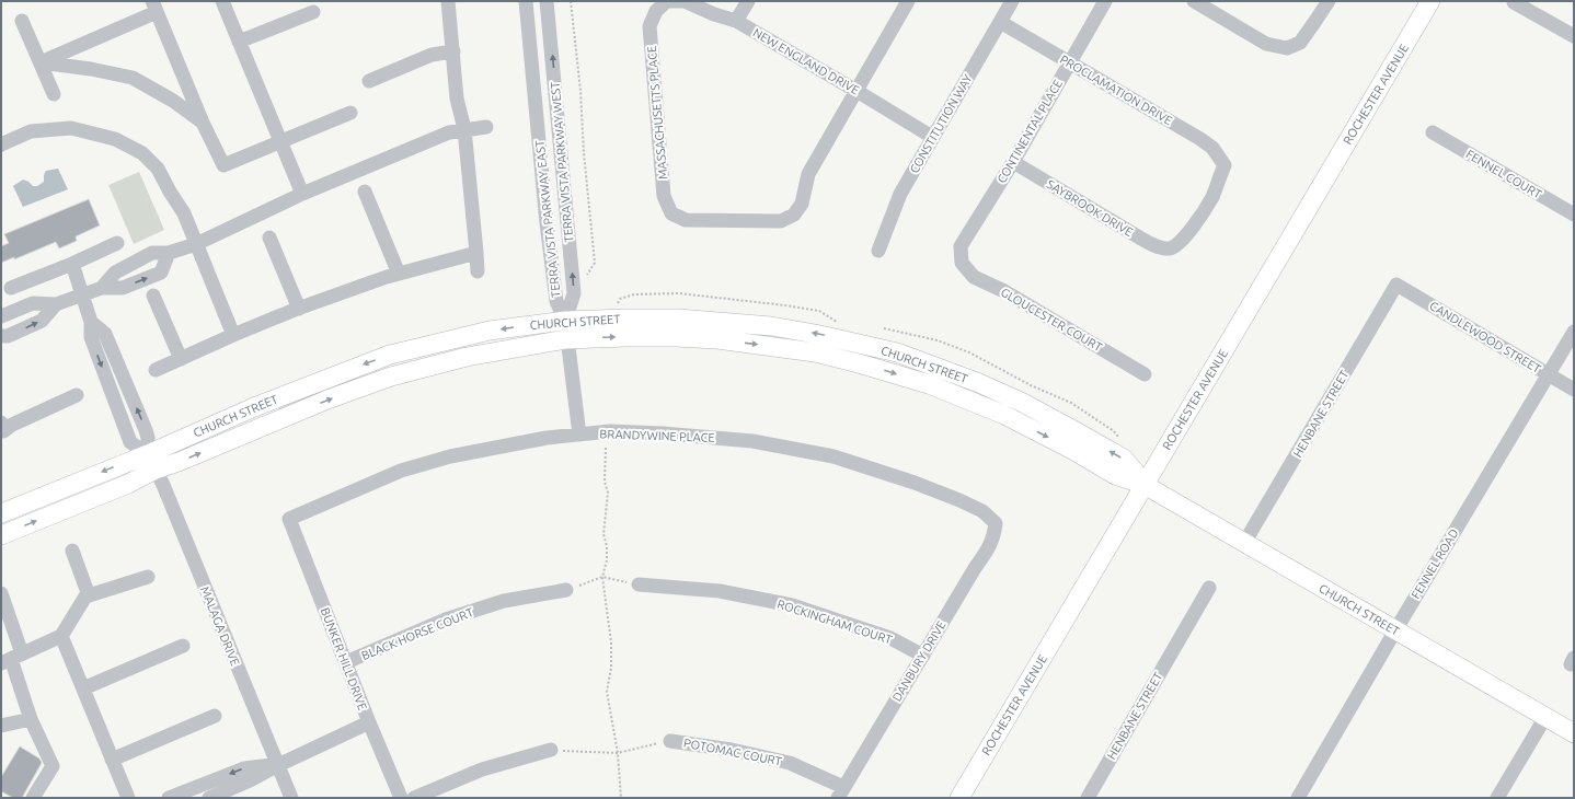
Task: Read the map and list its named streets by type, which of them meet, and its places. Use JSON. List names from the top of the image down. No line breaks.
{"streets":{"main road":["ROCHESTER AVENUE","CHURCH STREET"],"street":["NEW ENGLAND DRIVE","PROCLAMATION DRIVE","MASSACHUSETTS PLACE","CONSTITUTION WAY","CONTINENTAL PLACE","TERRA VISTA PARKWAY WEST","FENNEL COURT","SAYBROOK DRIVE","TERRA VISTA PARKWAY EAST","GLOUCESTER COURT","CANDLEWOOD STREET","HENBANE STREET","BRANDYWINE PLACE","FENNEL ROAD","ROCKINGHAM COURT","MALAGA DRIVE","BLACK HORSE COURT","BUNKER HILL DRIVE","DANBURY DRIVE","POTOMAC COURT"]},"crossings":[["NEW ENGLAND DRIVE","MASSACHUSETTS PLACE"],["NEW ENGLAND DRIVE","CONSTITUTION WAY"],["PROCLAMATION DRIVE","CONSTITUTION WAY"],["PROCLAMATION DRIVE","CONTINENTAL PLACE"],["PROCLAMATION DRIVE","SAYBROOK DRIVE"],["ROCHESTER AVENUE","CHURCH STREET"],["CONTINENTAL PLACE","SAYBROOK DRIVE"],["CONTINENTAL PLACE","GLOUCESTER COURT"],["TERRA VISTA PARKWAY WEST","TERRA VISTA PARKWAY EAST"],["TERRA VISTA PARKWAY WEST","CHURCH STREET"],["TERRA VISTA PARKWAY EAST","CHURCH STREET"],["TERRA VISTA PARKWAY EAST","BRANDYWINE PLACE"],["CHURCH STREET","HENBANE STREET"],["CHURCH STREET","FENNEL ROAD"],["CHURCH STREET","MALAGA DRIVE"],["CANDLEWOOD STREET","HENBANE STREET"],["CANDLEWOOD STREET","FENNEL ROAD"],["BRANDYWINE PLACE","BUNKER HILL DRIVE"],["BRANDYWINE PLACE","DANBURY DRIVE"],["ROCKINGHAM COURT","DANBURY DRIVE"],["BLACK HORSE COURT","BUNKER HILL DRIVE"],["DANBURY DRIVE","POTOMAC COURT"]]}
